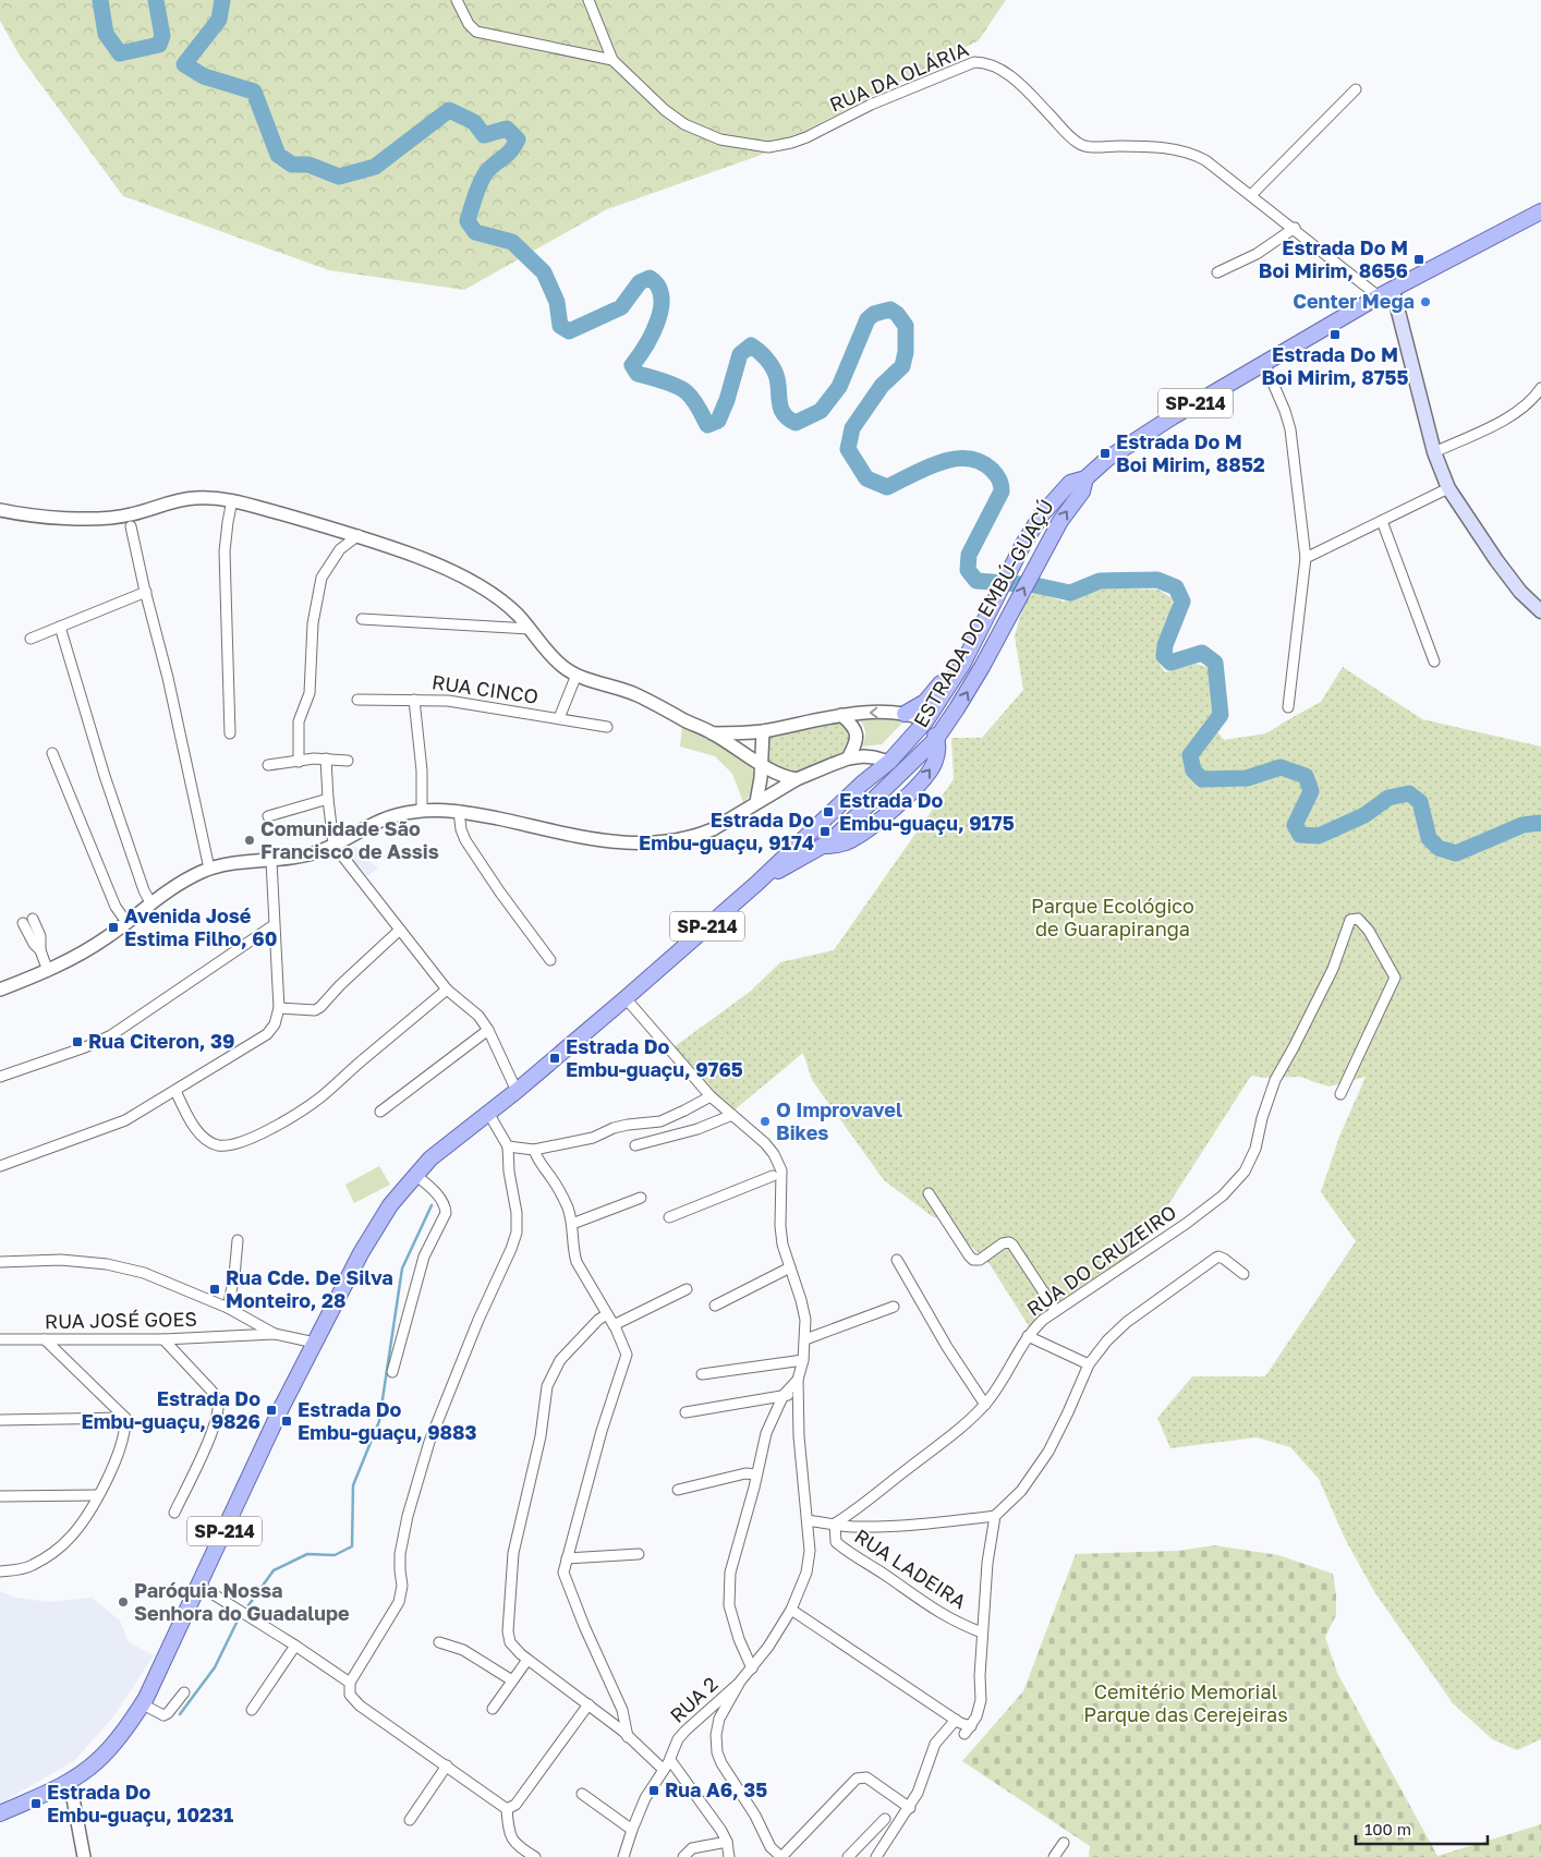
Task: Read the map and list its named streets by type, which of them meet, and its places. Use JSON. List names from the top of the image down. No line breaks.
{"streets":{"main road":["SP-214","ESTRADA DO EMBÚ-GUAÇÚ"],"street":["RUA DA OLÁRIA","RUA CINCO","RUA DO CRUZEIRO","RUA JOSÉ GOES","RUA LADEIRA","RUA 2"]},"crossings":[["RUA DA OLÁRIA","SP-214"],["RUA DA OLÁRIA","ESTRADA DO EMBÚ-GUAÇÚ"],["SP-214","ESTRADA DO EMBÚ-GUAÇÚ"],["RUA DO CRUZEIRO","RUA LADEIRA"]],"parks":["Parque Ecológico de Guarapiranga","Cemitério Memorial Parque das Cerejeiras"],"places":{"transit":["Estrada Do M Boi Mirim, 8656","Estrada Do M Boi Mirim, 8755","Estrada Do M Boi Mirim, 8852","Estrada Do Embu-guaçu, 9175","Estrada Do Embu-guaçu, 9174","Avenida José Estima Filho, 60","Rua Citeron, 39","Estrada Do Embu-guaçu, 9765","Rua Cde. De Silva Monteiro, 28","Estrada Do Embu-guaçu, 9826","Estrada Do Embu-guaçu, 9883","Rua A6, 35","Estrada Do Embu-guaçu, 10231"],"other":["Center Mega","Comunidade São Francisco de Assis","O Improvavel Bikes","Paróquia Nossa Senhora do Guadalupe"]},"scale_bar":"100 m"}
